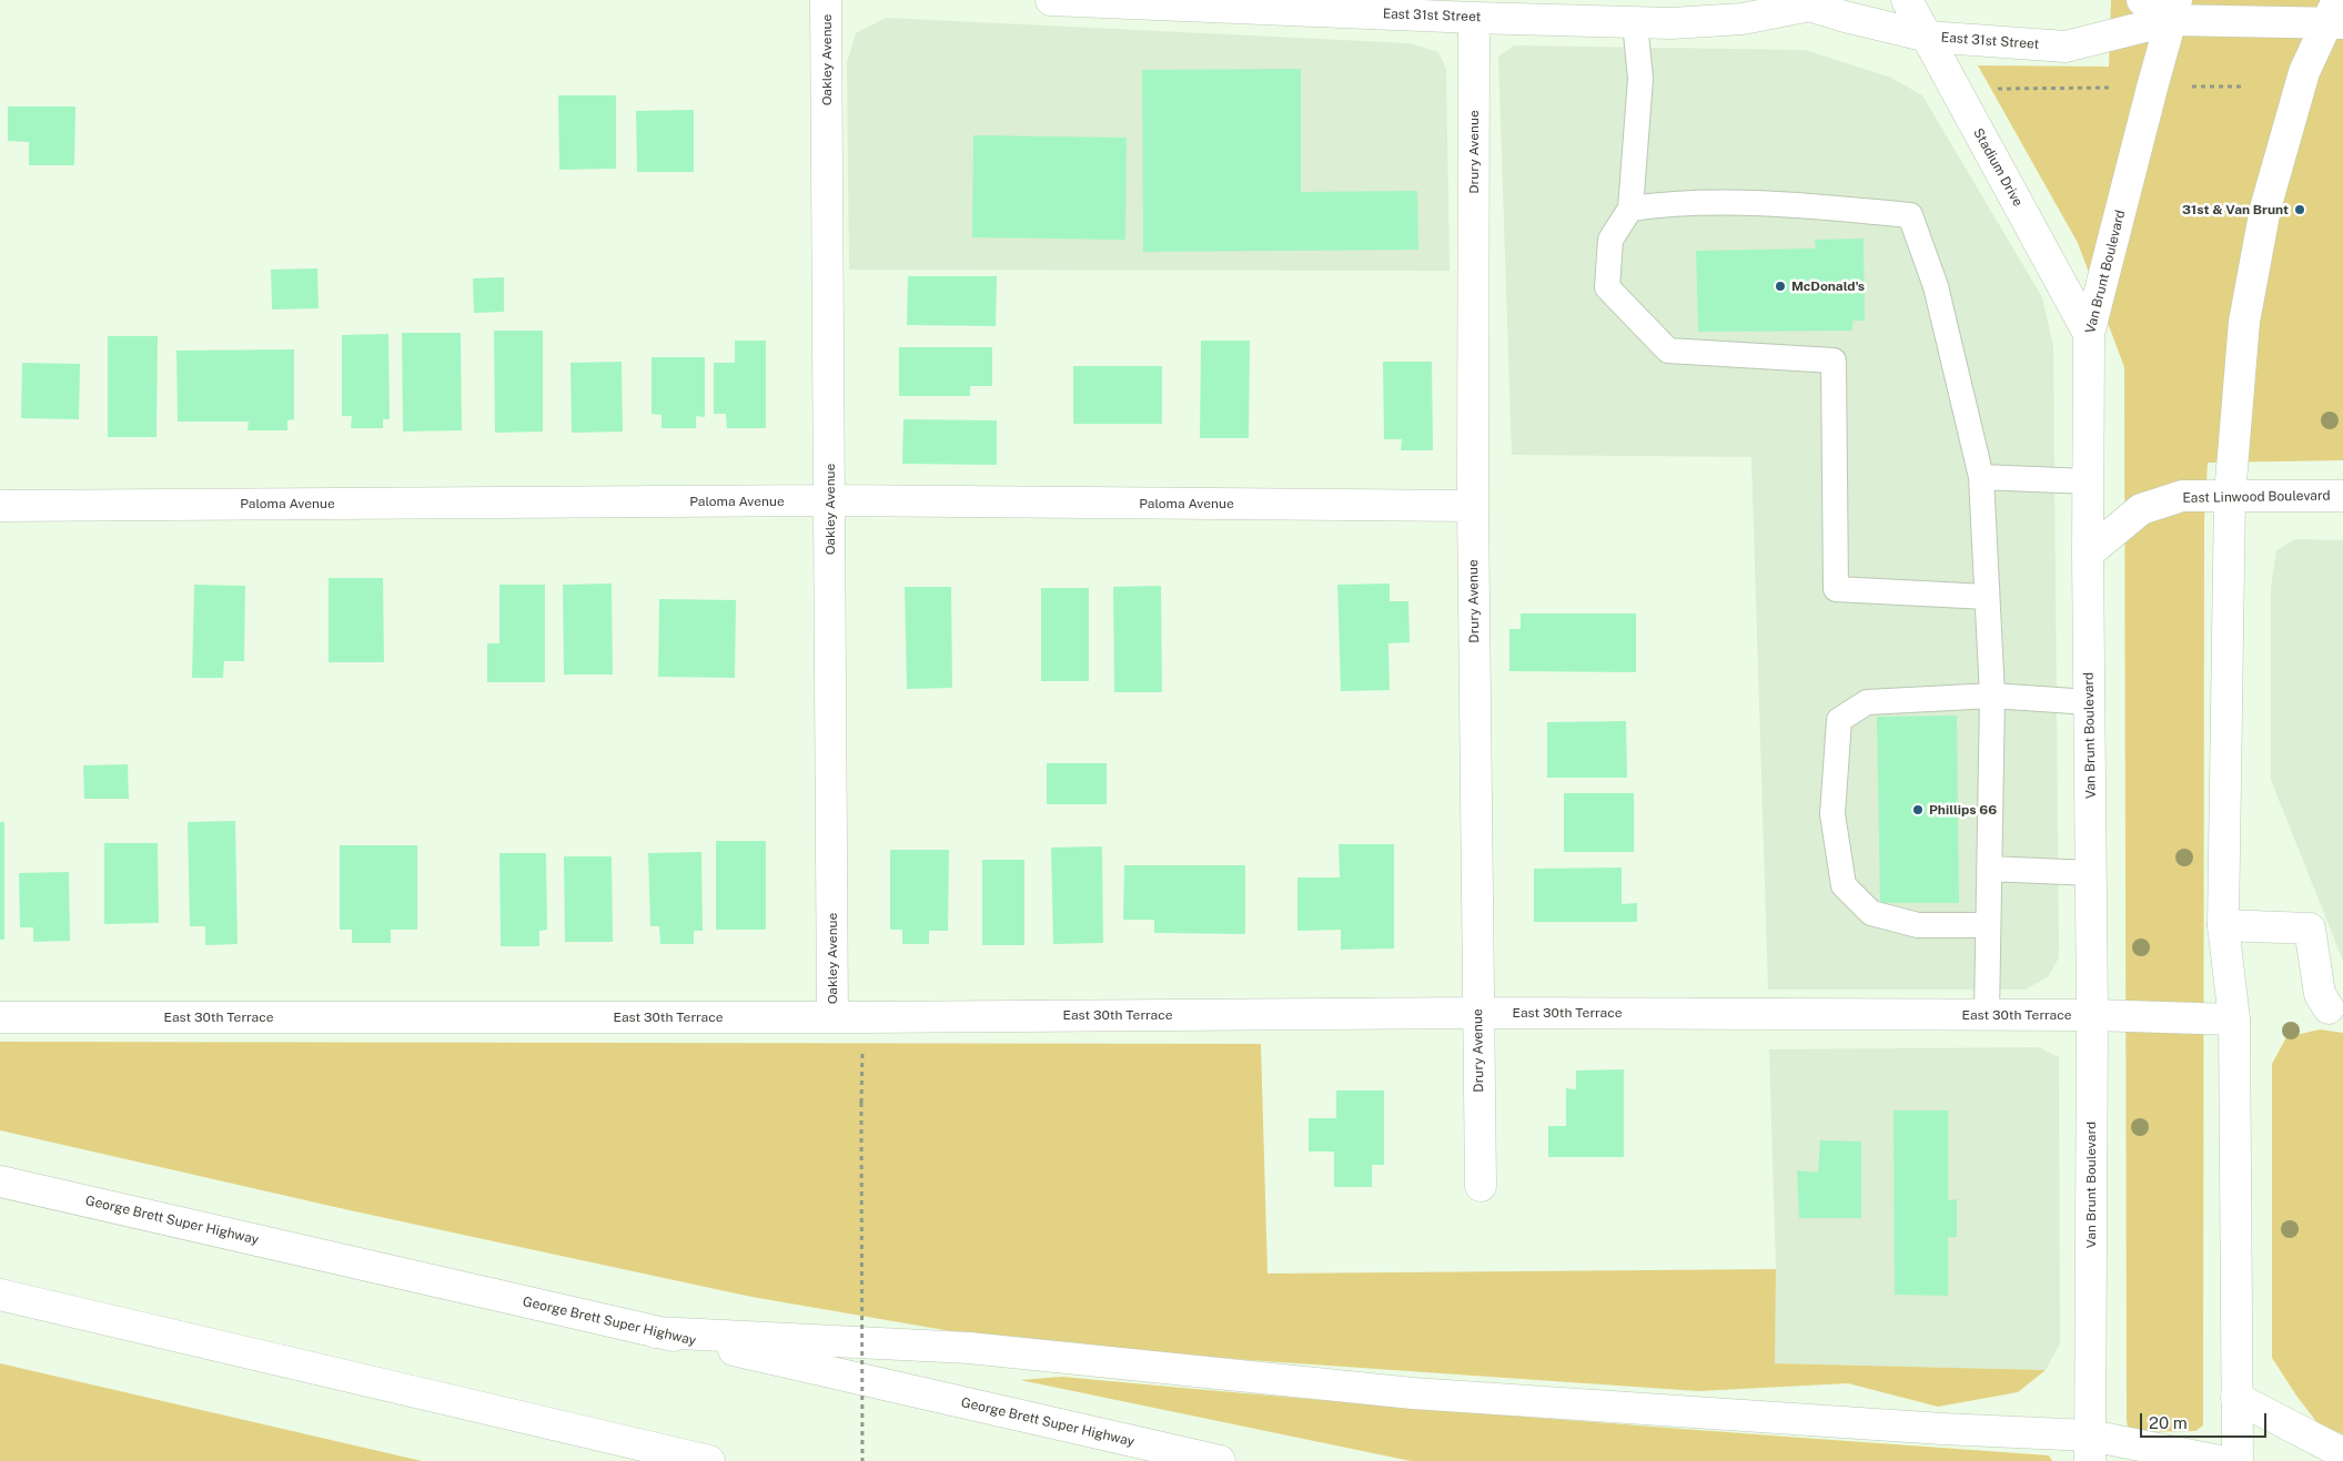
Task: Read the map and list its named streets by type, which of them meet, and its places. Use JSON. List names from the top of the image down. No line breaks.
{"streets":{"main road":["East 31st Street","Oakley Avenue","Drury Avenue","Stadium Drive","Van Brunt Boulevard","East Linwood Boulevard","Paloma Avenue","East 30th Terrace","George Brett Super Highway"]},"crossings":[["East 31st Street","Drury Avenue"],["East 31st Street","Stadium Drive"],["East 31st Street","Van Brunt Boulevard"],["Oakley Avenue","Paloma Avenue"],["Oakley Avenue","East 30th Terrace"],["Drury Avenue","Paloma Avenue"],["Drury Avenue","East 30th Terrace"],["Stadium Drive","Van Brunt Boulevard"],["Van Brunt Boulevard","East Linwood Boulevard"],["Van Brunt Boulevard","East 30th Terrace"]],"places":["31st & Van Brunt","McDonald's","Phillips 66"],"scale_bar":"20 m"}
